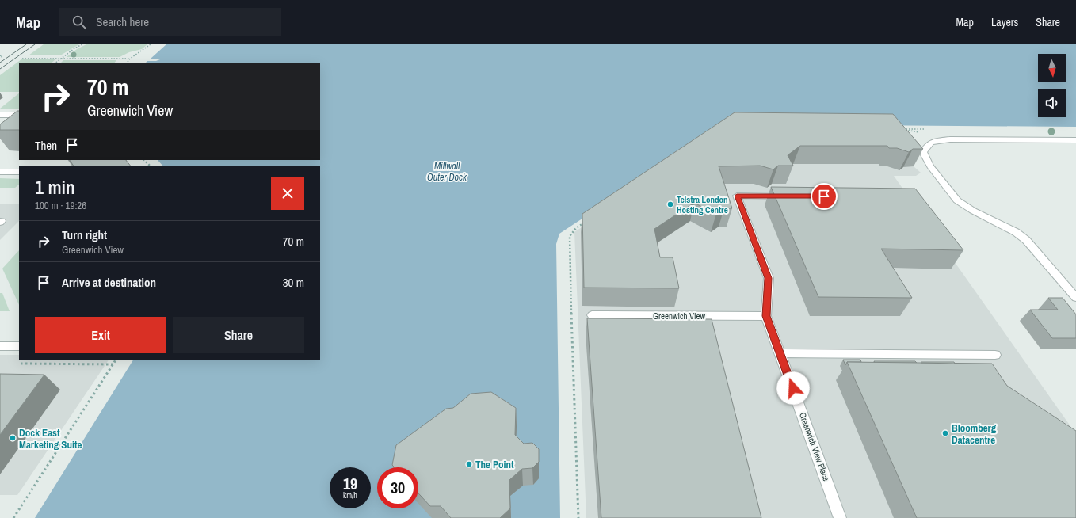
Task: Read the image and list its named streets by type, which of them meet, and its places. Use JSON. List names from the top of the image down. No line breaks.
{"streets":{"street":["Greenwich View","Greenwich View Place"]},"crossings":[["Greenwich View","Greenwich View Place"]],"water":["Millwall Outer Dock"],"places":["Telstra London Hosting Centre","Bloomberg Datacentre","Dock East Marketing Suite","The Point"],"north":"bottom","page":{"header":"Map","search":"Search here","nav":["Map","Layers","Share"],"turn":["70 m","Greenwich View"],"then":"Then","heading":["1 min","100 m · 19:26"],"list":[{"name":"Turn right","note":"Greenwich View","value":"70 m"},{"name":"Arrive at destination","value":"30 m"}],"buttons":["Exit","Share"],"speed":"19 km/h","limit":"30"}}
